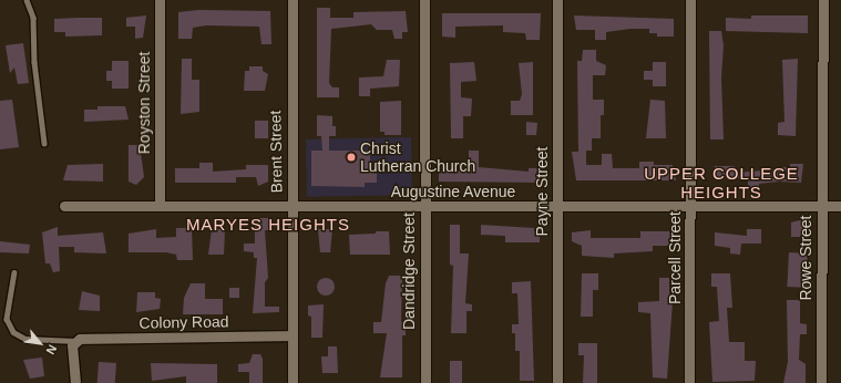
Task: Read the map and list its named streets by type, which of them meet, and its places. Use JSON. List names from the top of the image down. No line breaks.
{"streets":{"street":["Royston Street","Brent Street","Augustine Avenue","Payne Street","Parcell Street","Rowe Street","Dandridge Street","Colony Road"]},"crossings":[["Royston Street","Augustine Avenue"],["Brent Street","Augustine Avenue"],["Brent Street","Colony Road"],["Augustine Avenue","Payne Street"],["Augustine Avenue","Parcell Street"],["Augustine Avenue","Rowe Street"],["Augustine Avenue","Dandridge Street"]],"districts":["UPPER COLLEGE HEIGHTS","MARYES HEIGHTS"],"places":["Christ Lutheran Church"],"north":"bottom right"}
